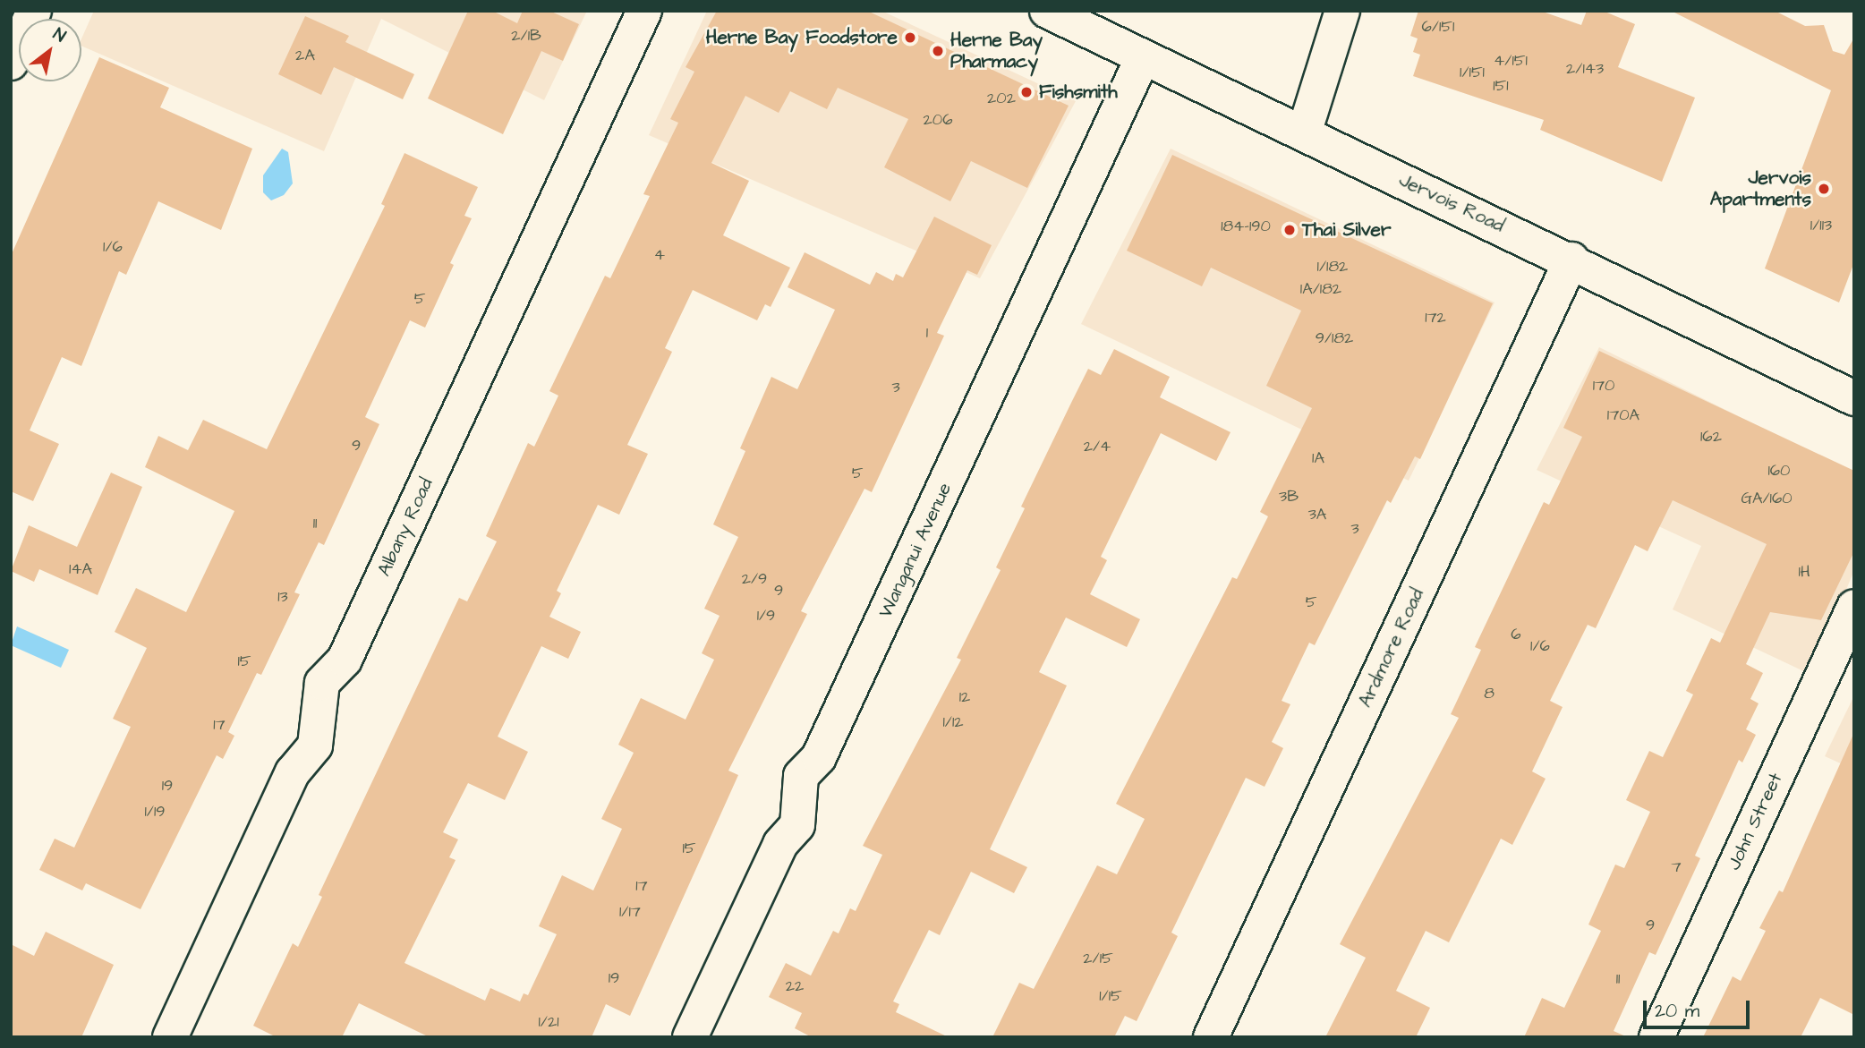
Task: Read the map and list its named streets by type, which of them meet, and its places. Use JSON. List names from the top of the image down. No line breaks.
{"streets":{"street":["Jervois Road","Albany Road","Wanganui Avenue","Ardmore Road","John Street"]},"crossings":[["Jervois Road","Wanganui Avenue"],["Jervois Road","Ardmore Road"]],"places":["Herne Bay Foodstore","Herne Bay Pharmacy","Fishsmith","Jervois Apartments","Thai Silver"],"house_numbers":["6/151","2/1B","2A","4/151","2/143","1/151","151","202","206","1/113","184-190","1/6","4","1/182","1A/182","5","172","1","9/182","170","3","170A","162","9","2/4","1A","160","5","3B","GA/160","3A","11","3","14A","1H","2/9","9","13","5","1/9","6","1/6","15","8","12","1/12","17","19","1/19","15","7","17","1/17","9","2/15","19","11","22","1/15","1/21"],"scale_bar":"20 m","north":"top right"}
